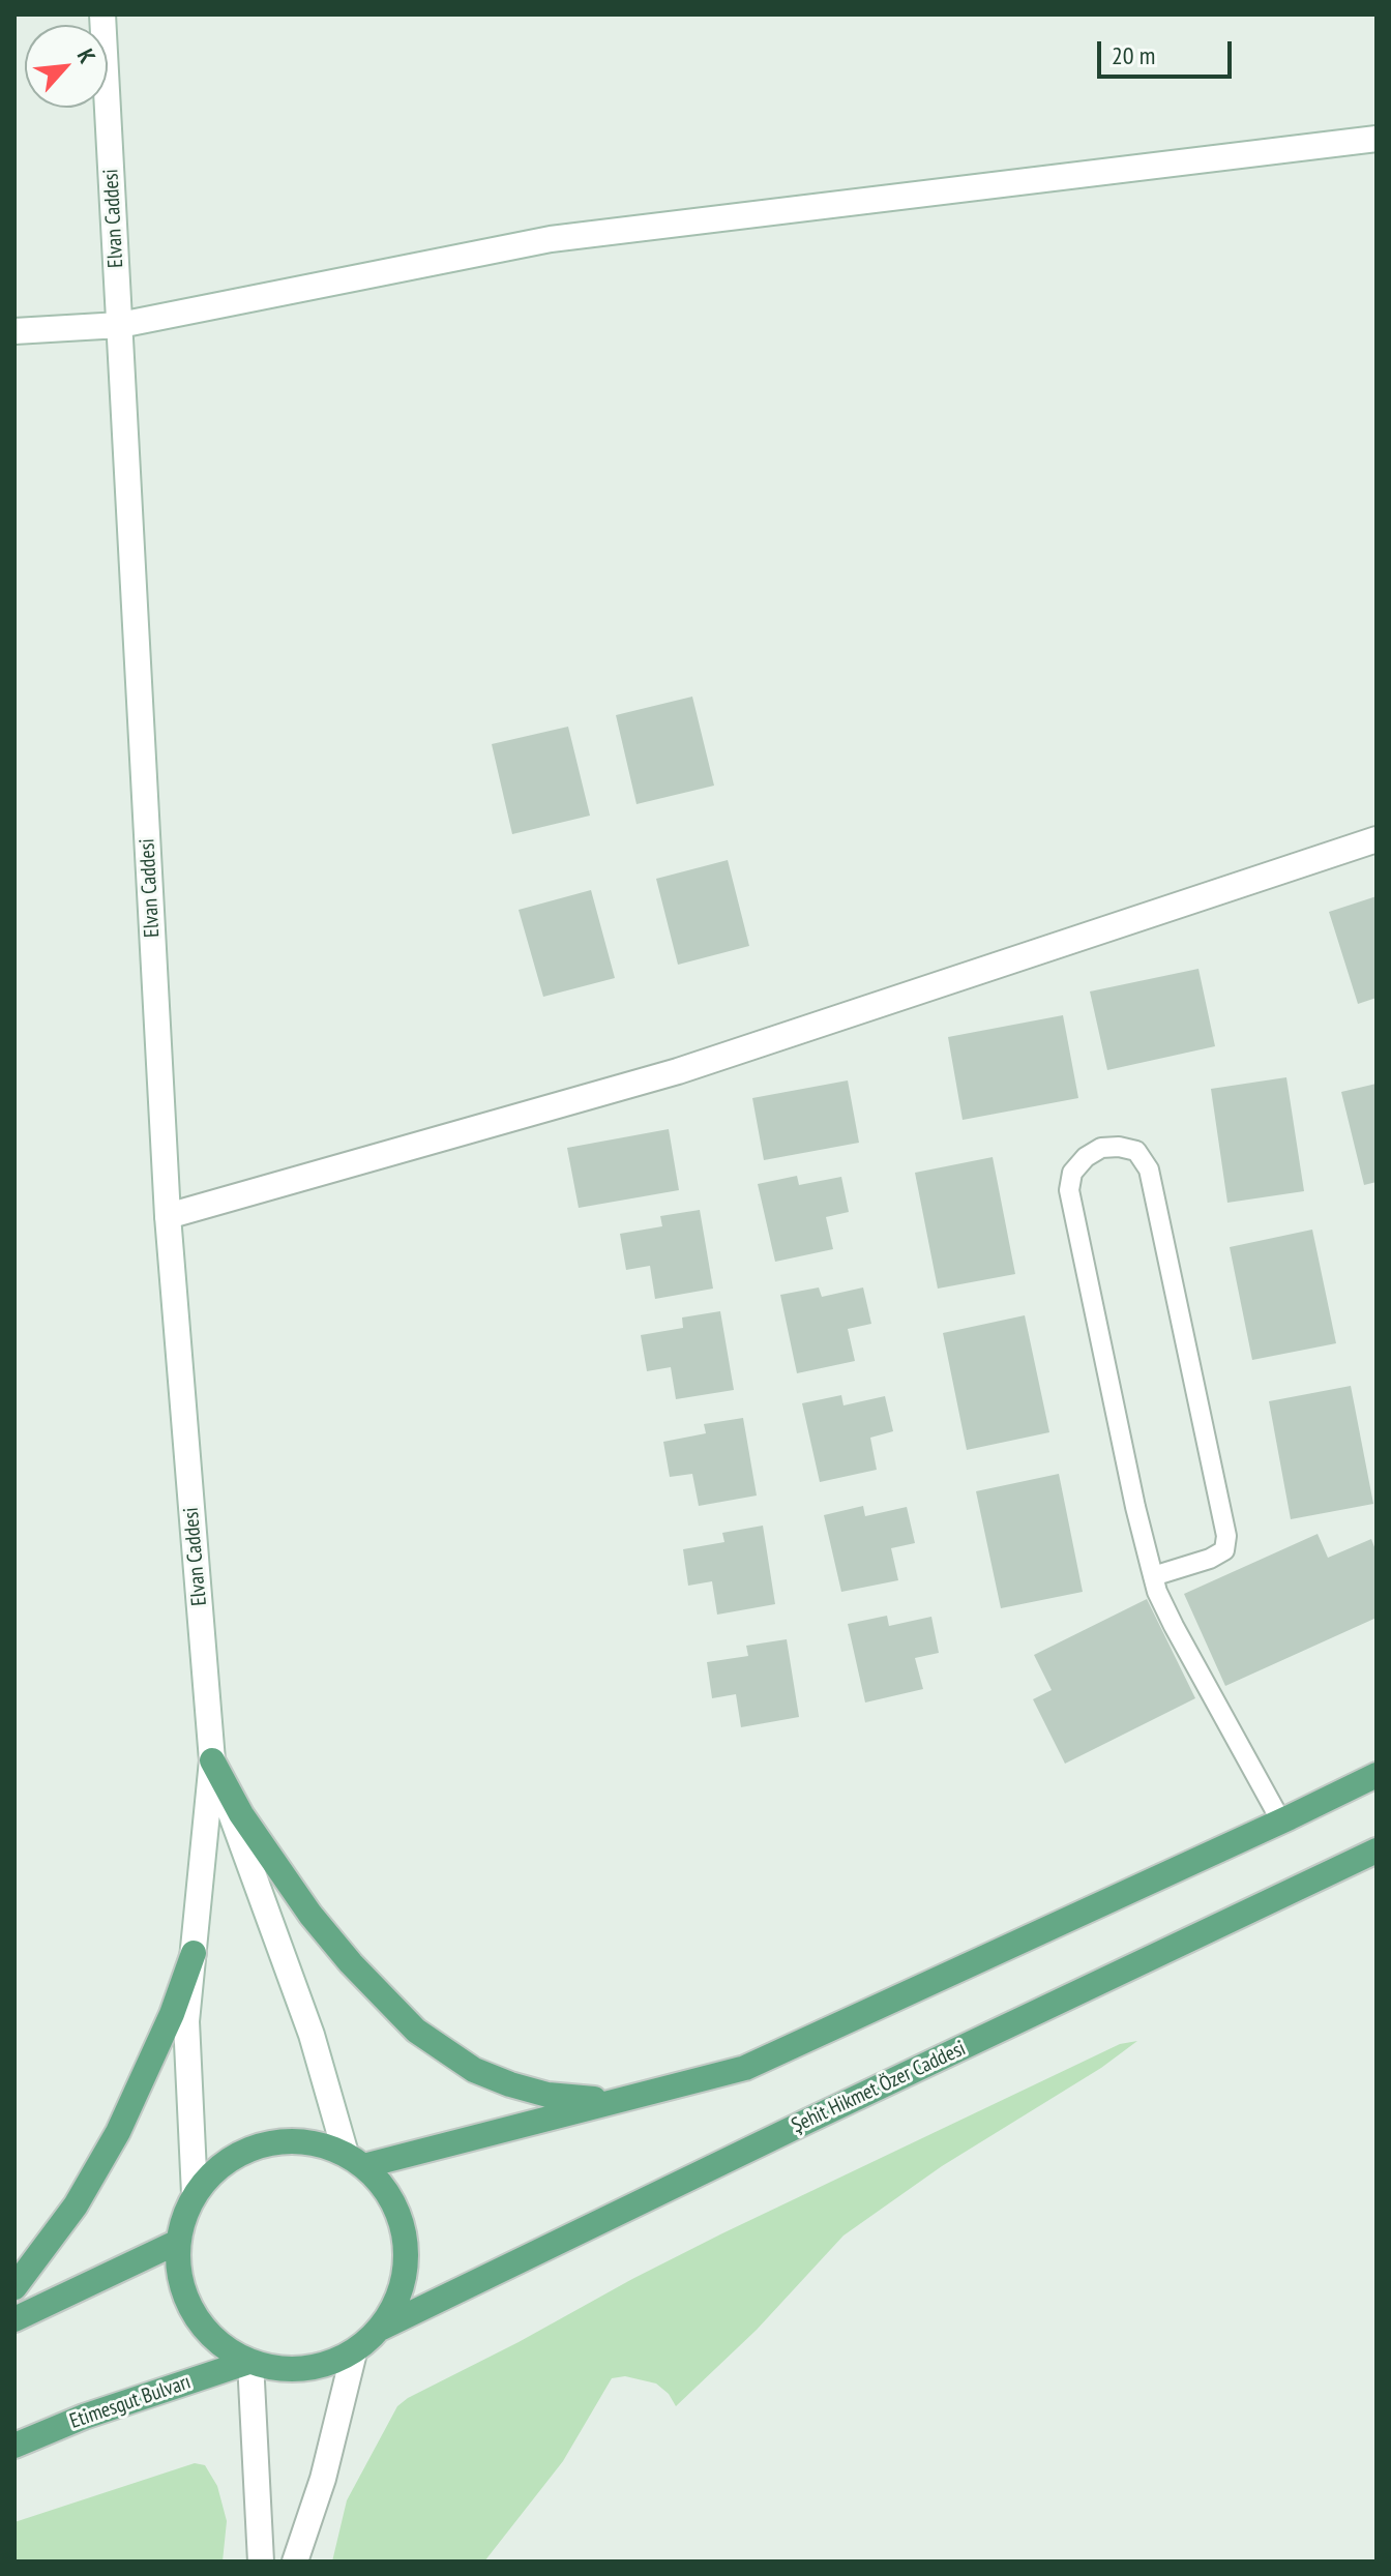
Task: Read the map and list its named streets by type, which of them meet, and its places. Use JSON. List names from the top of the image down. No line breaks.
{"streets":{"main road":["Şehit Hikmet Özer Caddesi","Etimesgut Bulvarı"],"street":["Elvan Caddesi"]},"crossings":[["Şehit Hikmet Özer Caddesi","Etimesgut Bulvarı"]],"scale_bar":"20 m","north":"top right"}
